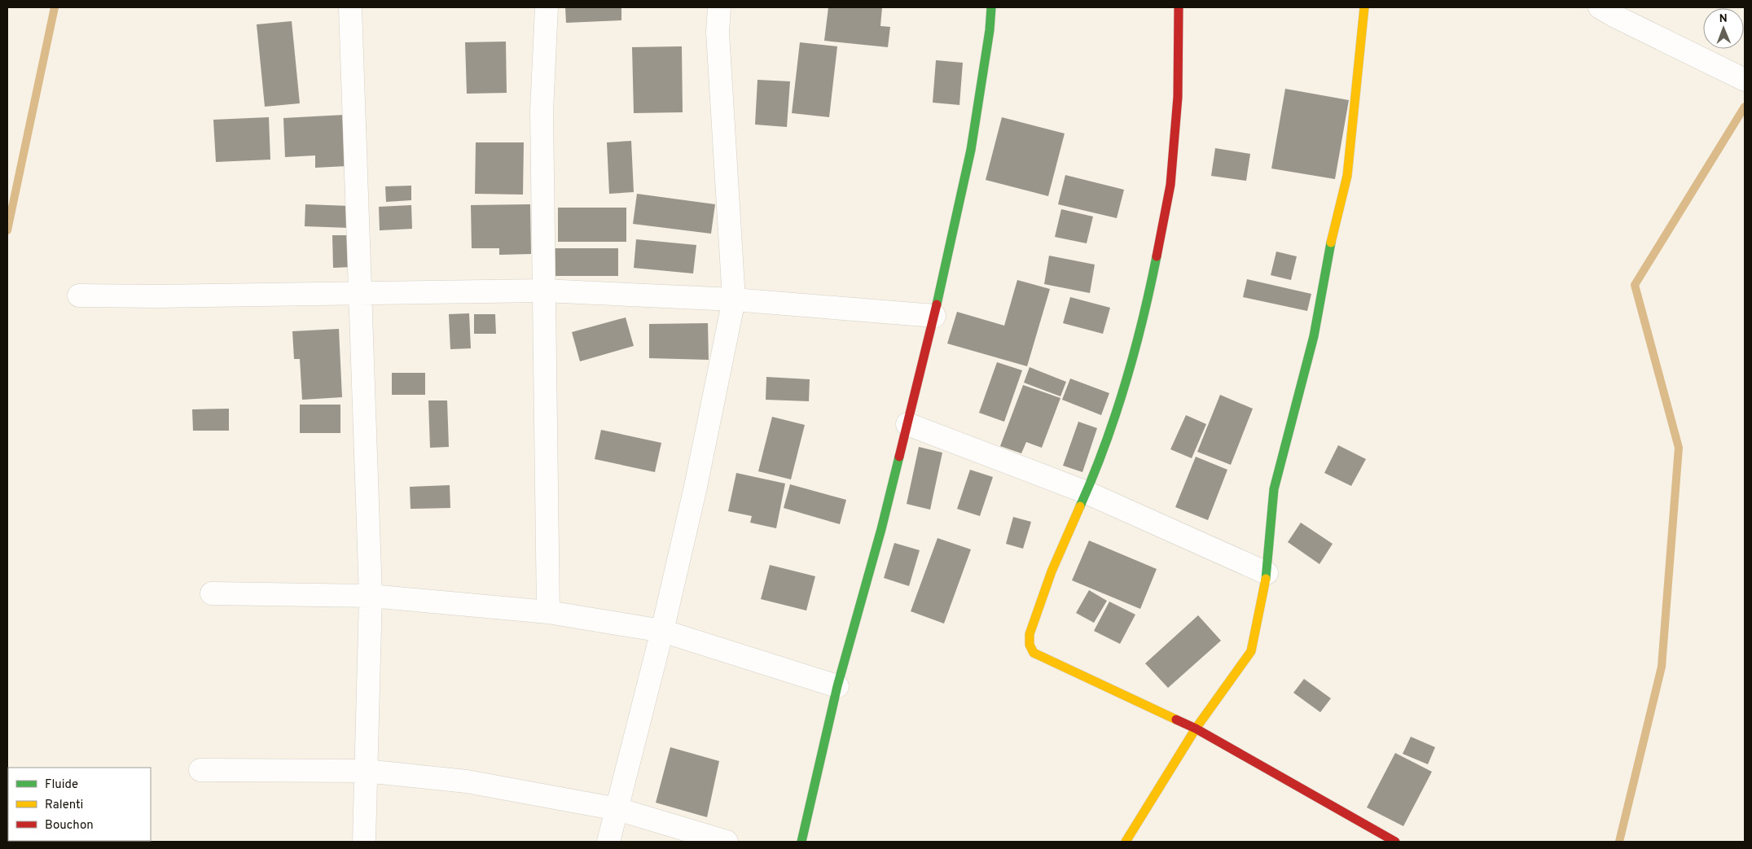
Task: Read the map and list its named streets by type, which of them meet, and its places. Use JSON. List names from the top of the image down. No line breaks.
{"legend":["Fluide","Ralenti","Bouchon"],"north":"top"}
